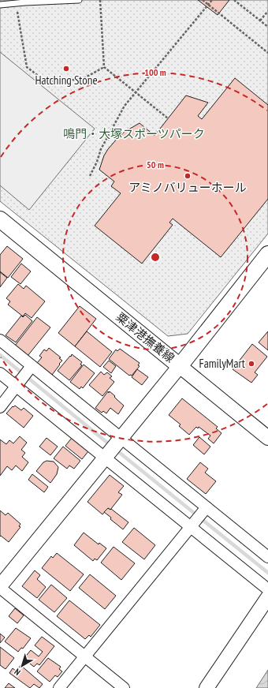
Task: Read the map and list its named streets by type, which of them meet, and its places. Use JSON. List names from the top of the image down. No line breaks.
{"streets":{"main road":["粟津港撫養線"]},"parks":["鳴門・大塚スポーツパーク"],"places":["Hatching Stone","アミノバリューホール","FamilyMart"],"north":"bottom left","rings":["100 m","50 m"]}
